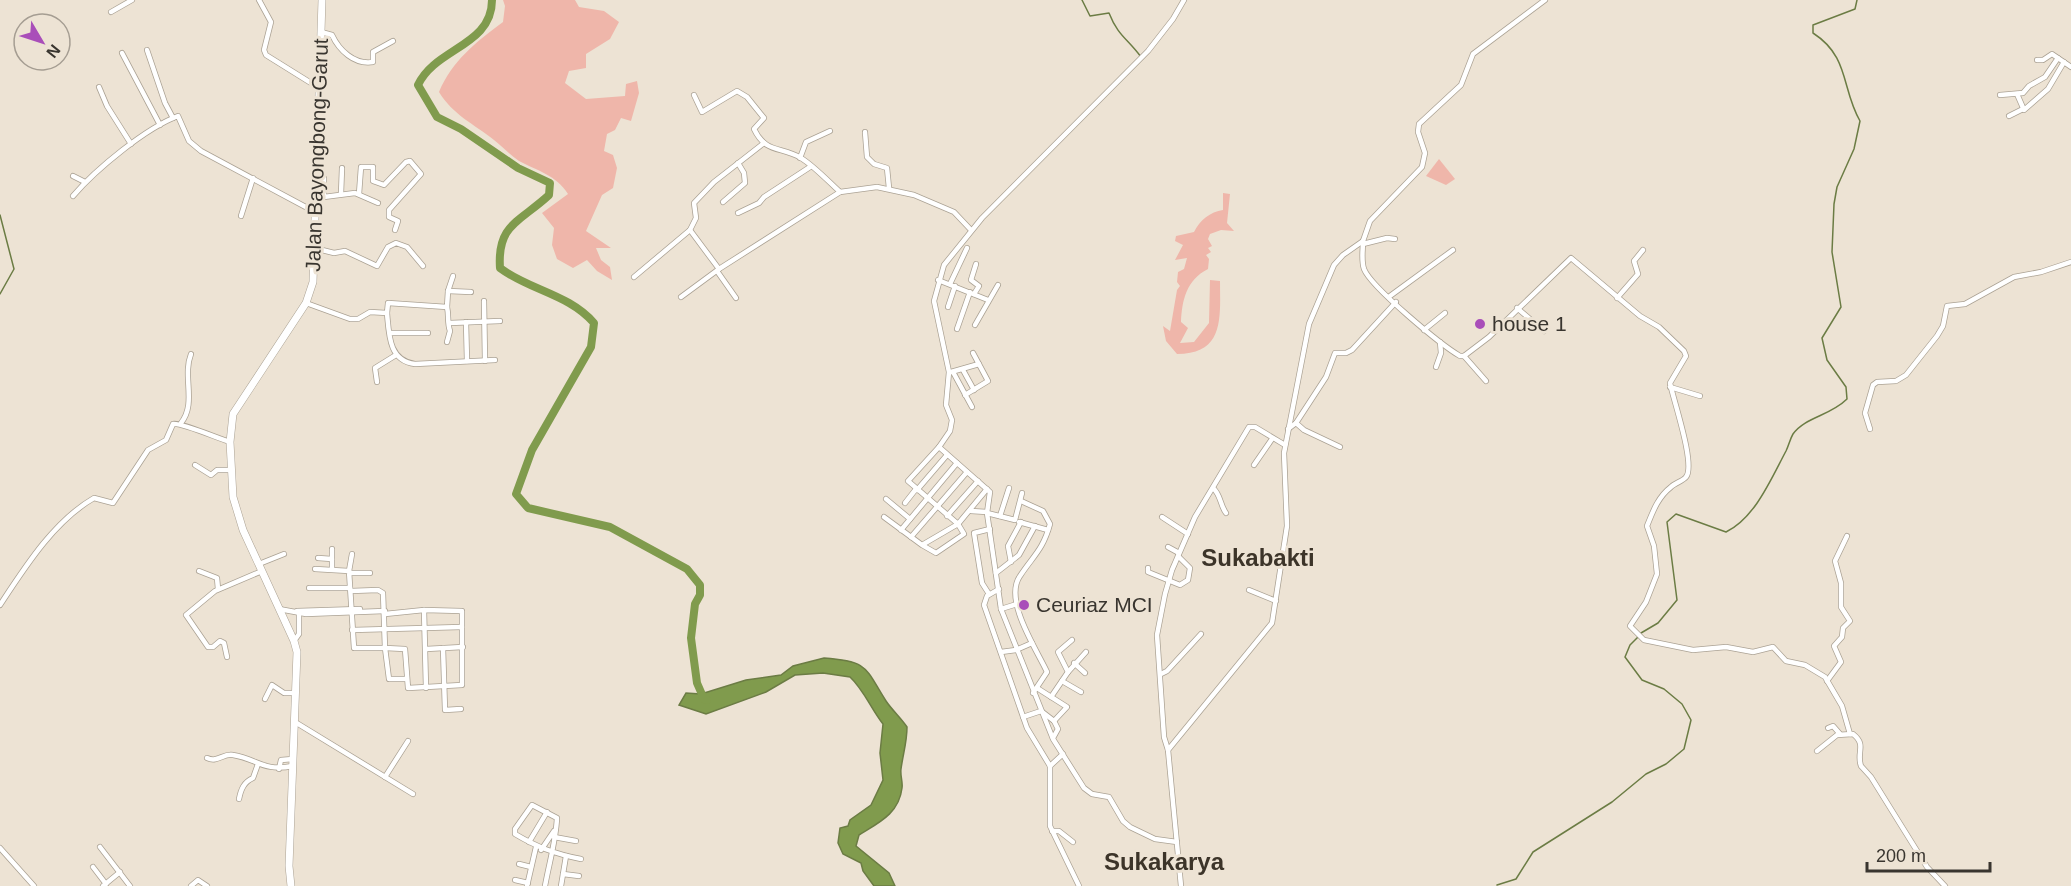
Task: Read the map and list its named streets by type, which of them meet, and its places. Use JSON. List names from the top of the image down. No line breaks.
{"streets":{"main road":["Jalan Bayongbong-Garut"]},"districts":["Sukabakti","Sukakarya"],"places":["house 1","Ceuriaz MCI"],"scale_bar":"200 m","north":"bottom right"}
